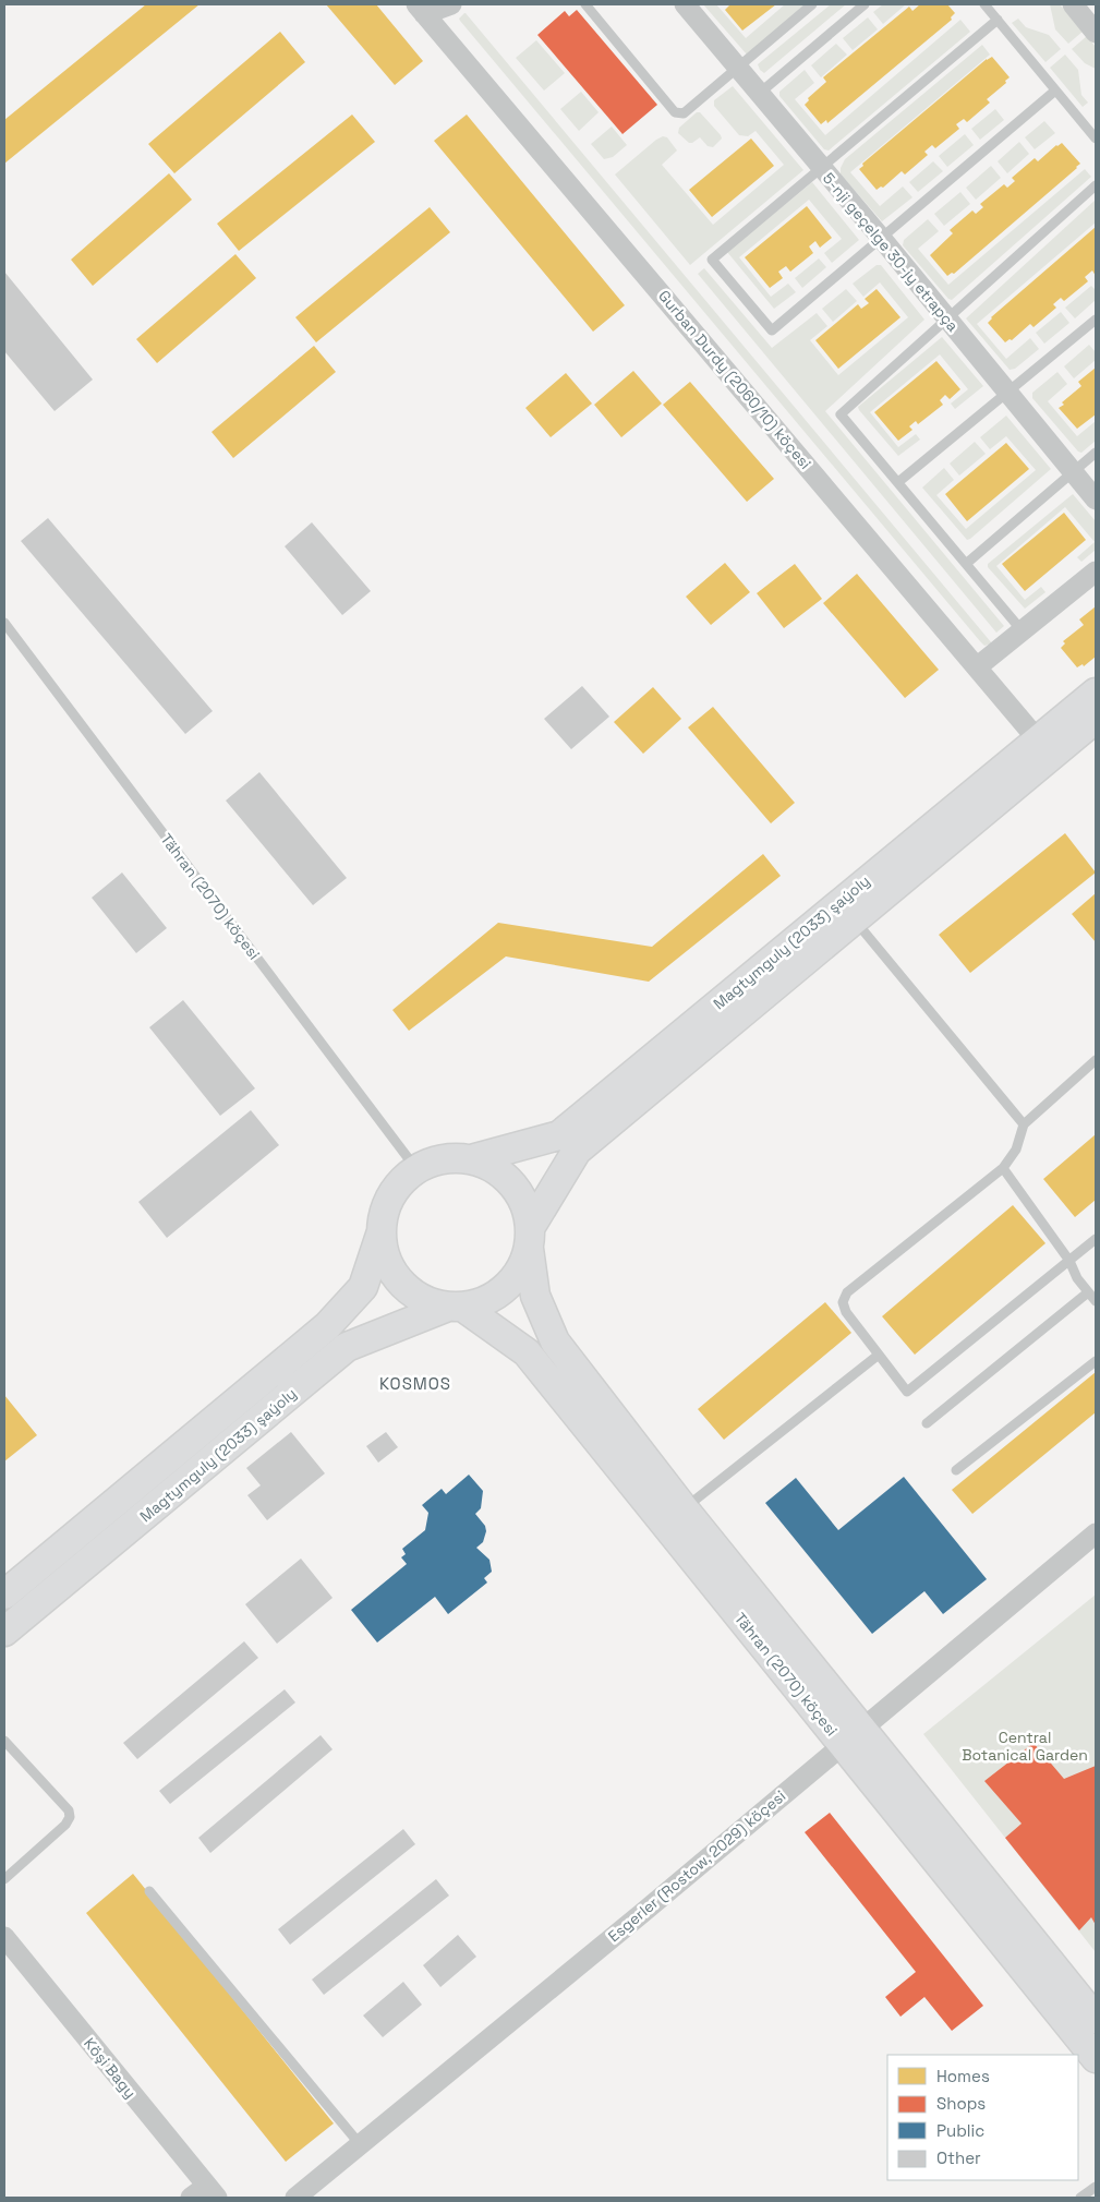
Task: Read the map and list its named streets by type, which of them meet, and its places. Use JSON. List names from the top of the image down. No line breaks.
{"streets":{"main road":["Tähran (2070) köçesi","Magtymguly (2033) şaýoly"],"street":["5-nji geçelge 30-jy etrapça","Gurban Durdy (2060/10) köçesi","Esgerler (Rostow, 2029) köçesi","Köşi Bagy"]},"crossings":[["Gurban Durdy (2060/10) köçesi","Magtymguly (2033) şaýoly"],["Tähran (2070) köçesi","Magtymguly (2033) şaýoly"],["Tähran (2070) köçesi","Esgerler (Rostow, 2029) köçesi"]],"districts":["KOSMOS"],"parks":["Central Botanical Garden"],"legend":["Homes","Shops","Public","Other"]}
